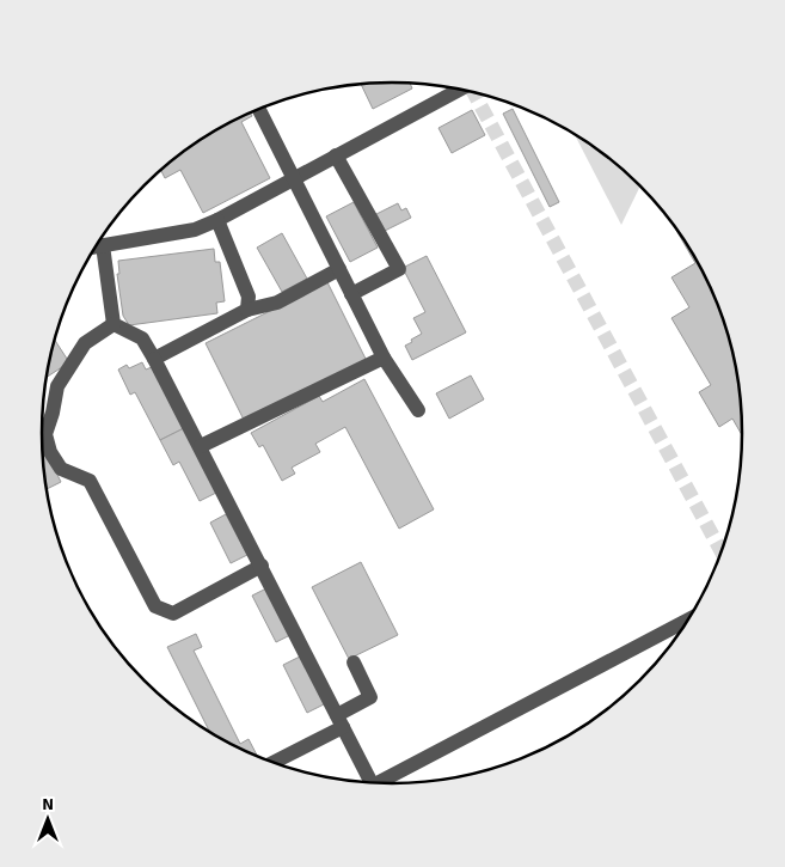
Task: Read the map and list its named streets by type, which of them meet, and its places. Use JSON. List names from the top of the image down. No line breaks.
{"north":"top"}
